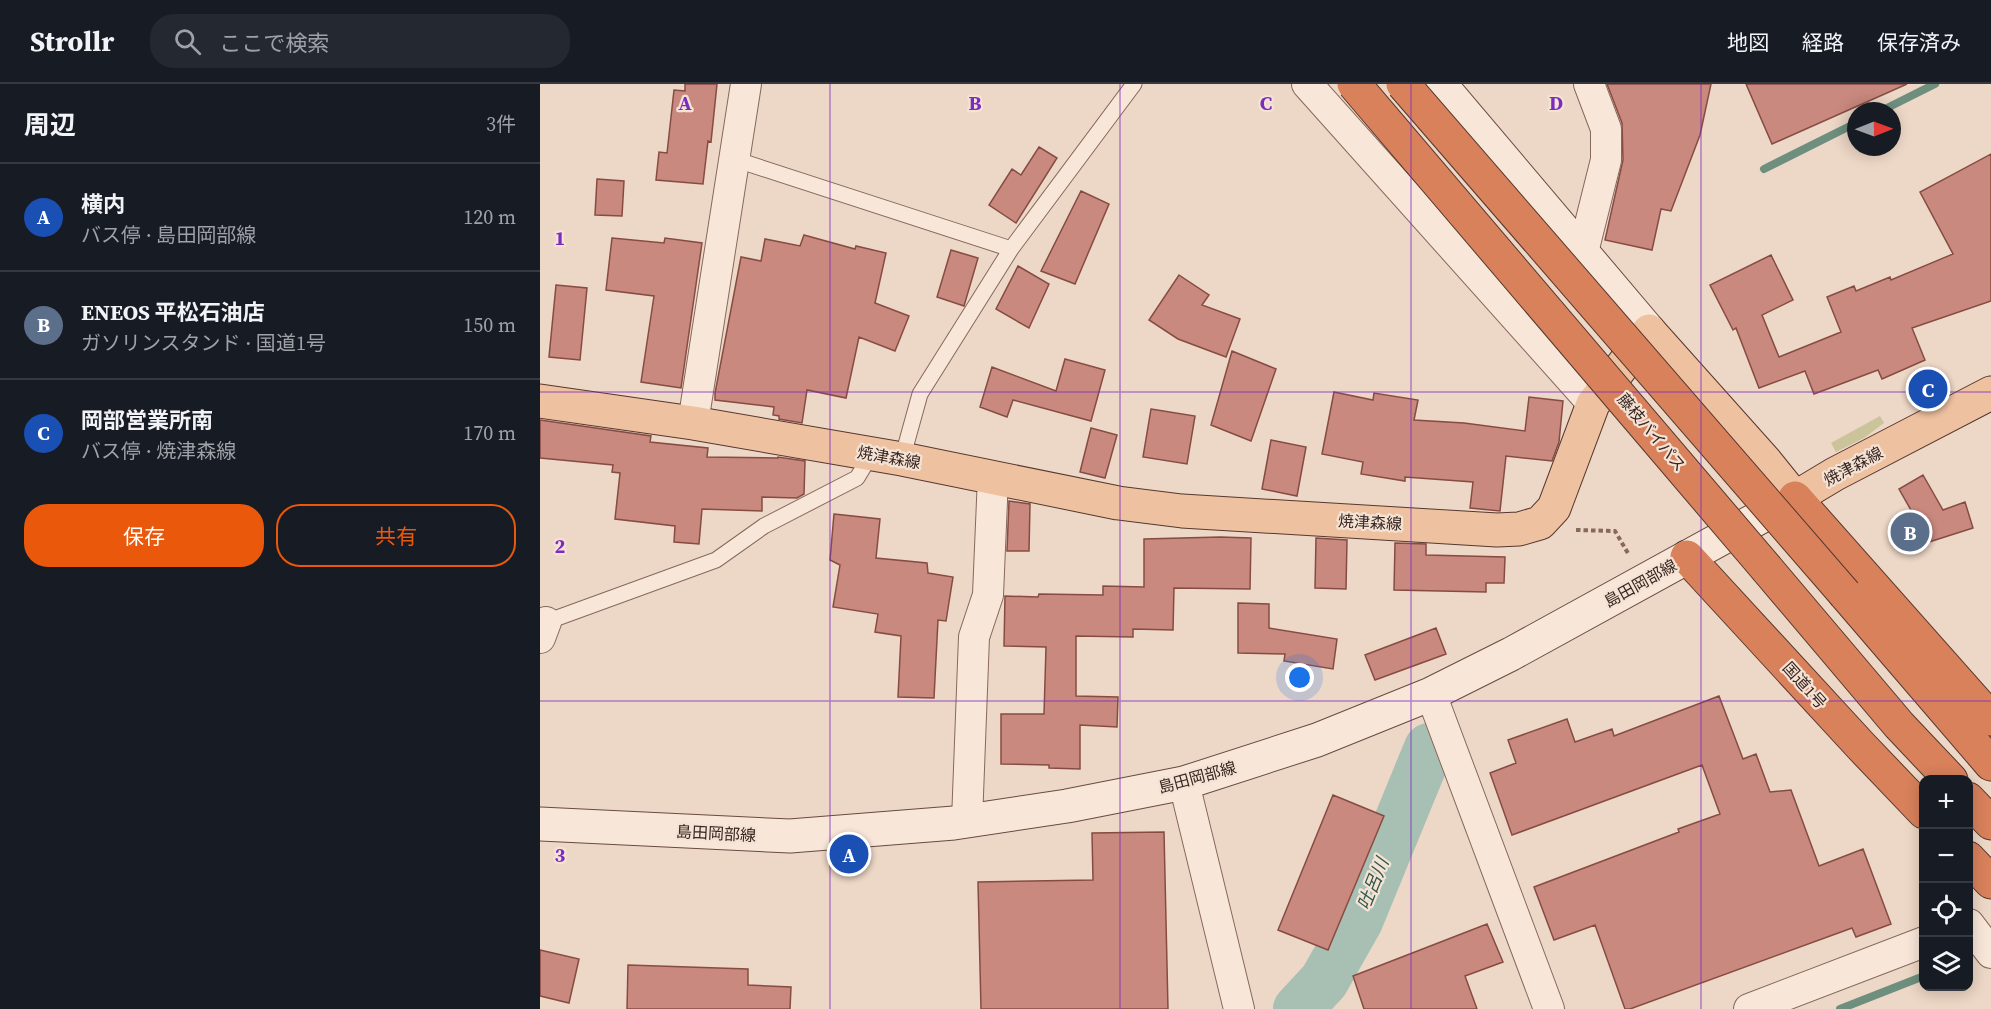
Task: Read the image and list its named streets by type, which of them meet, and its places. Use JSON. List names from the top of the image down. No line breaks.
{"streets":{"highway":["藤枝バイパス","国道1号"],"main road":["焼津森線","島田岡部線"]},"crossings":[["焼津森線","島田岡部線"],["島田岡部線","国道1号"]],"water":["吐呂川"],"north":"right","page":{"header":"Strollr","search":"ここで検索","nav":["地図","経路","保存済み"],"heading":["周辺","3件"],"list":[{"mark":"A","name":"横内","note":"バス停 · 島田岡部線","value":"120 m"},{"mark":"B","name":"ENEOS 平松石油店","note":"ガソリンスタンド · 国道1号","value":"150 m"},{"mark":"C","name":"岡部営業所南","note":"バス停 · 焼津森線","value":"170 m"}],"pins":["C","B","A"],"buttons":["保存","共有"],"map_buttons":["+","−"]},"grid":{"columns":["A","B","C","D"],"rows":["1","2","3"]}}
